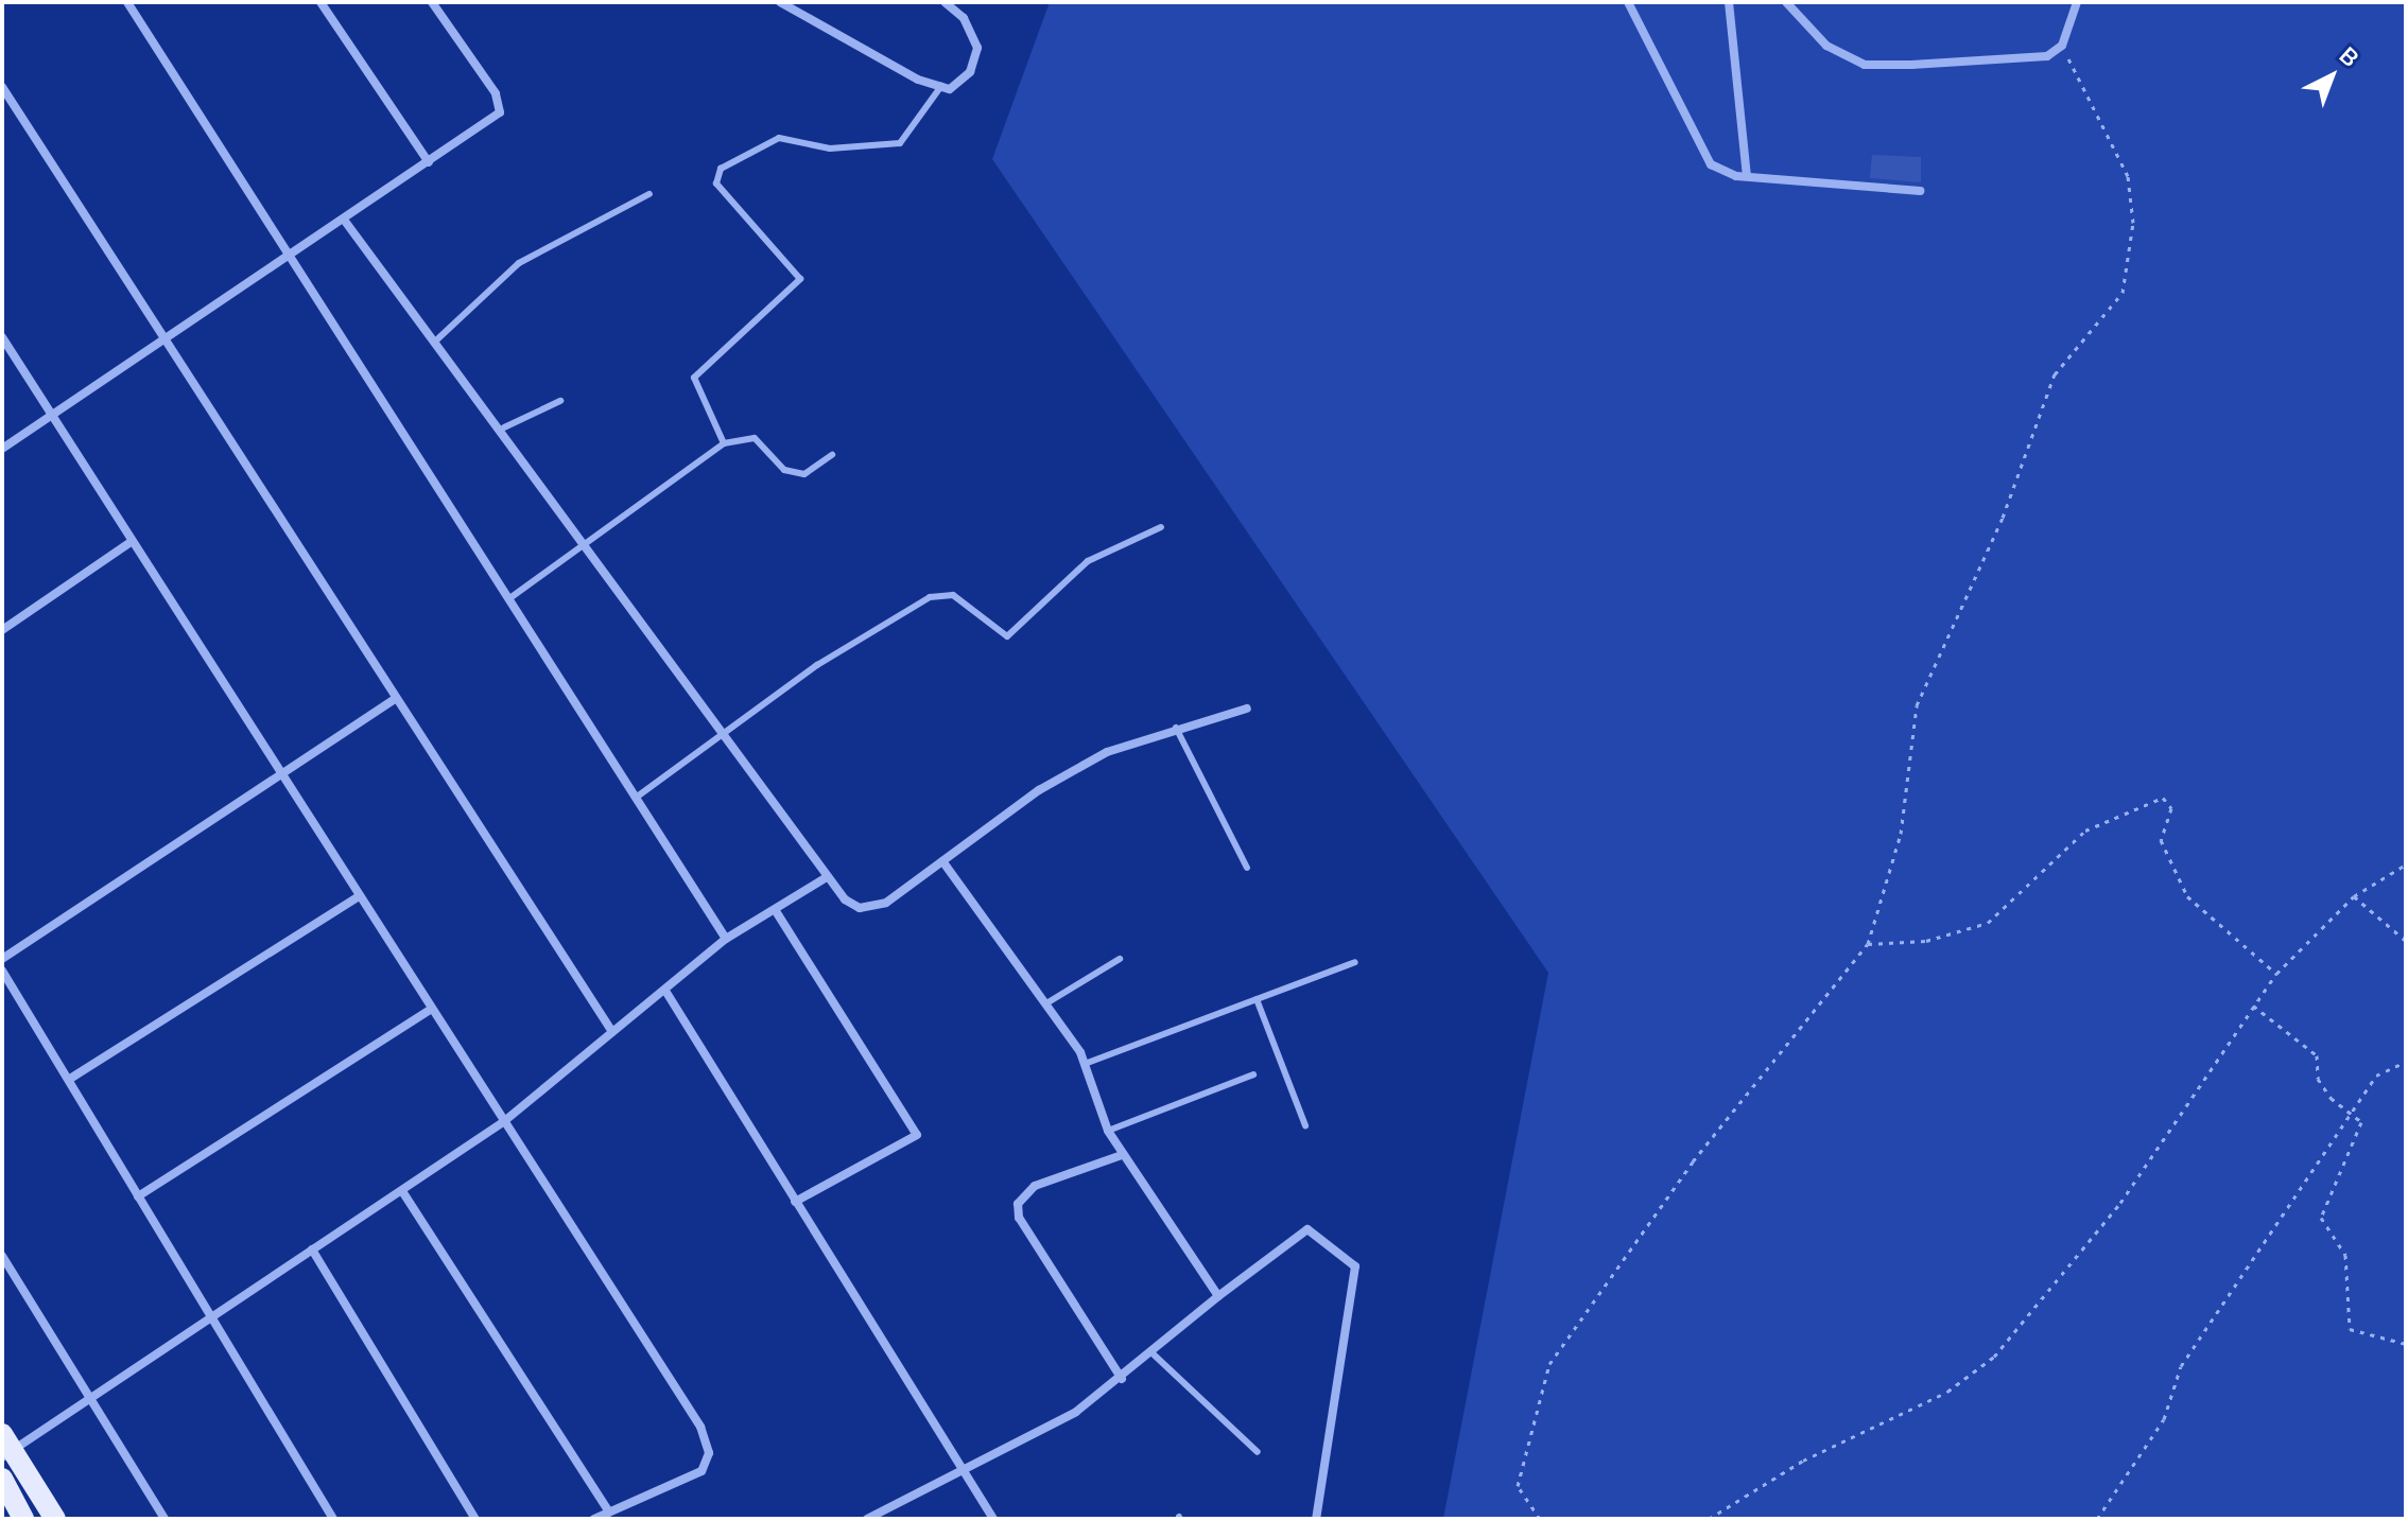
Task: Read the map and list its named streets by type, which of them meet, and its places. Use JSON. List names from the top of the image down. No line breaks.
{"north":"top right"}
